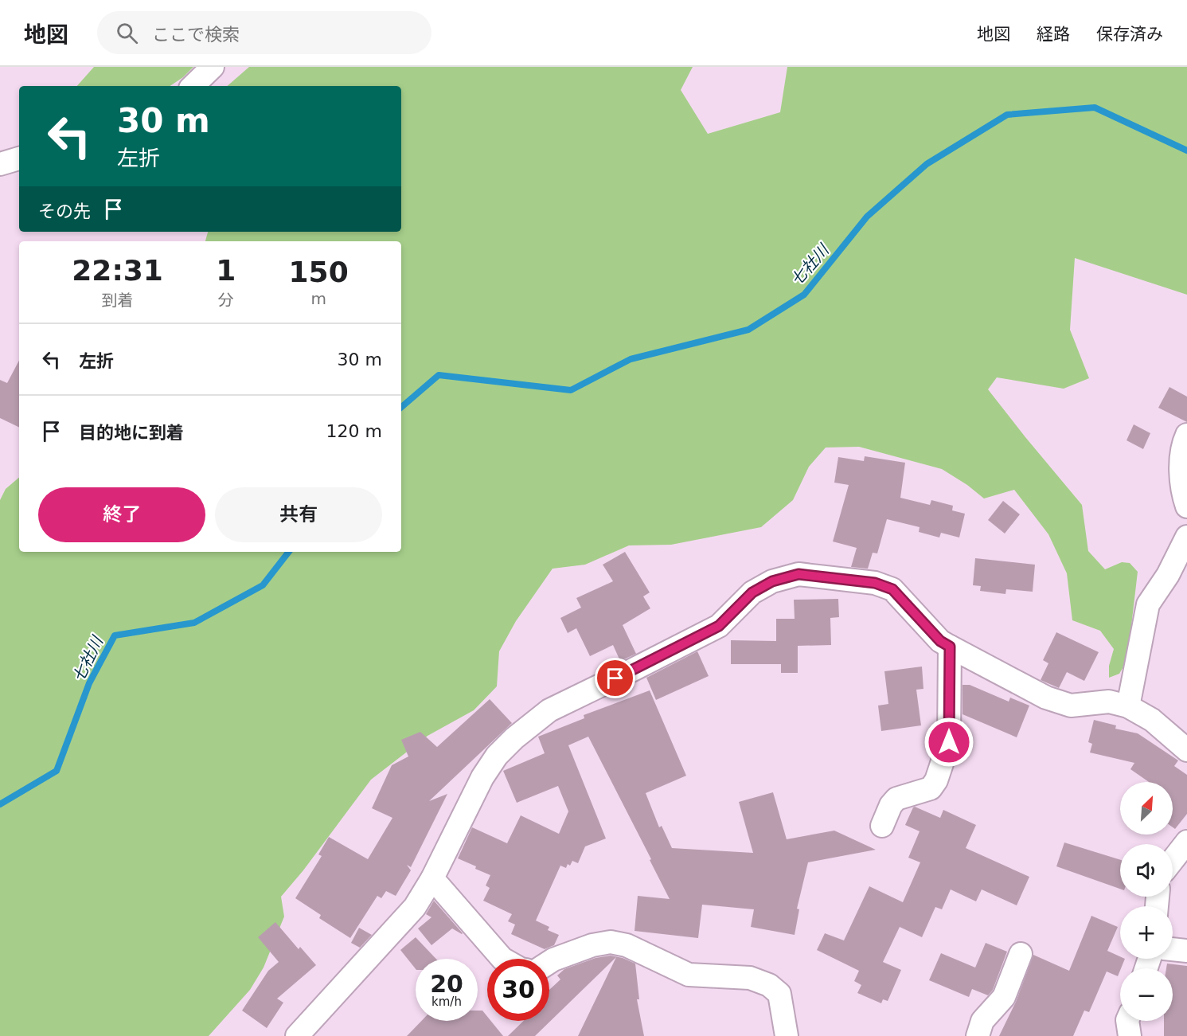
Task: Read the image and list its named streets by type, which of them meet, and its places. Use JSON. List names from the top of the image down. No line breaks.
{"water":["七社川"],"north":"top right","page":{"header":"地図","search":"ここで検索","nav":["地図","経路","保存済み"],"turn":["30 m","左折"],"then":"その先","eta":["22:31","到着","1","分","150","m"],"list":[{"name":"左折","value":"30 m"},{"name":"目的地に到着","value":"120 m"}],"buttons":["終了","共有"],"map_buttons":["+","−"],"speed":"20 km/h","limit":"30"}}
